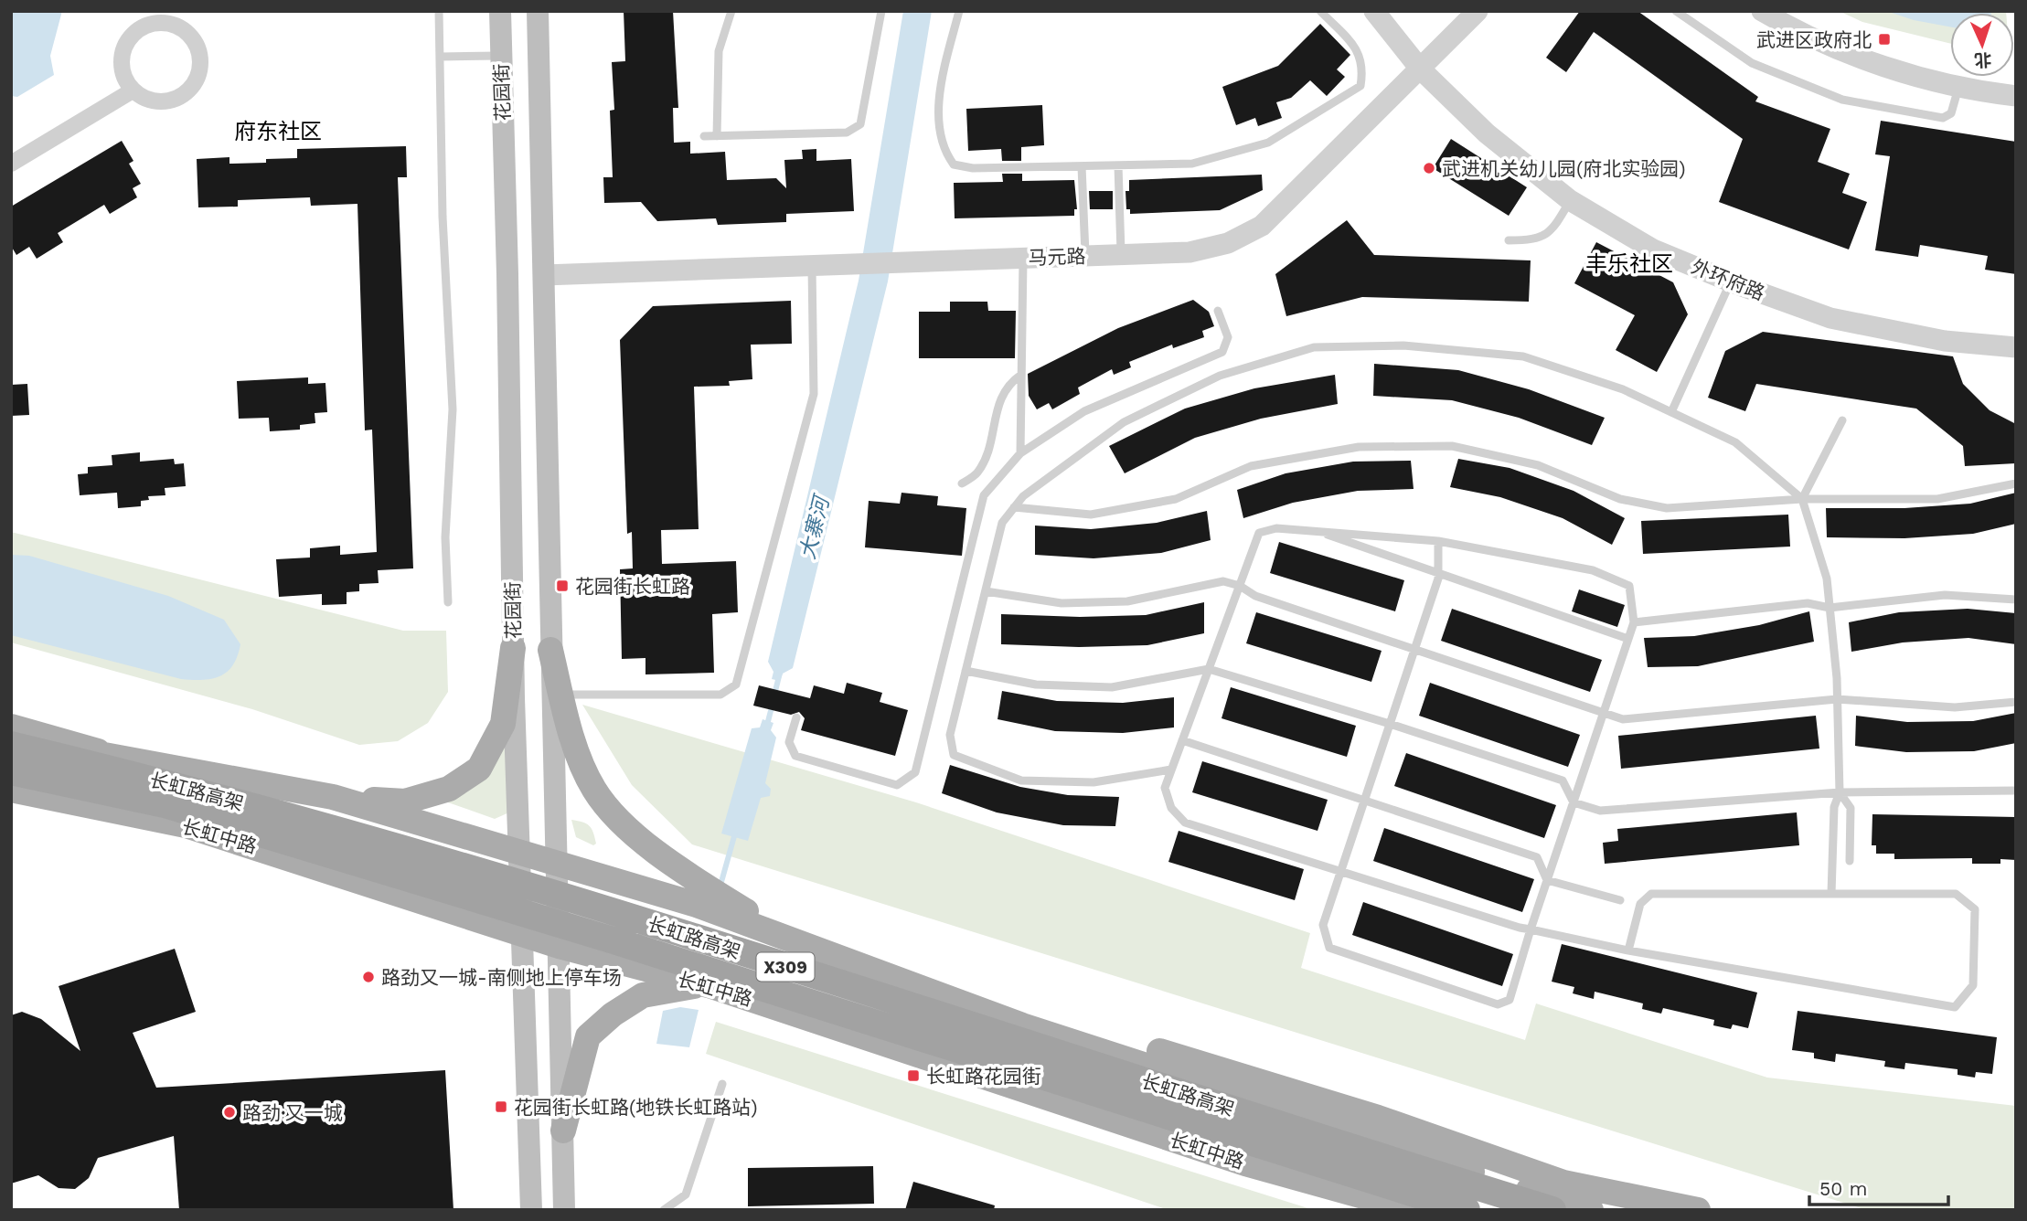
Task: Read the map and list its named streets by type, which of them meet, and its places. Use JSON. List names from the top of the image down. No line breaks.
{"streets":{"highway":["长虹路高架","X309"],"main road":["花园街","长虹中路"],"street":["马元路","外环府路"]},"crossings":[["花园街","马元路"],["花园街","长虹中路"],["马元路","外环府路"]],"districts":["府东社区","丰乐社区"],"water":["大寨河"],"places":{"transit":["武进区政府北","花园街长虹路","长虹路花园街","花园街长虹路(地铁长虹路站)"],"other":["武进机关幼儿园(府北实验园)","路劲又一城-南侧地上停车场","路劲·又一城"]},"scale_bar":"50 m","north":"bottom"}
